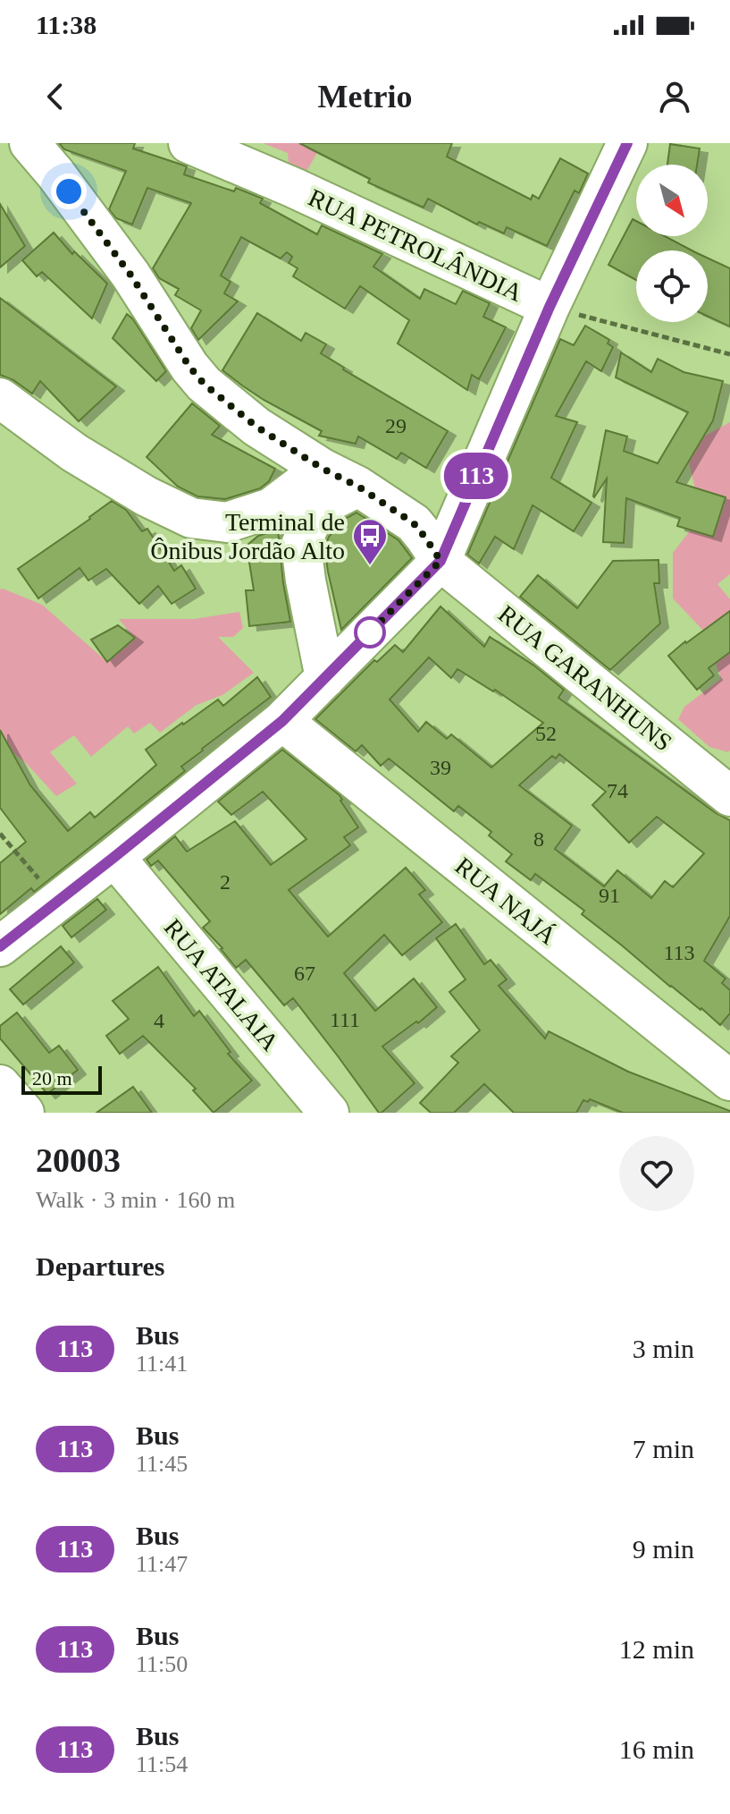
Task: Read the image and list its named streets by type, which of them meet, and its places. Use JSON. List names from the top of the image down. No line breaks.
{"streets":{"street":["RUA PETROLÂNDIA","RUA GARANHUNS","RUA NAJÁ","RUA ATALAIA"]},"places":{"bus stop":["Terminal de Ônibus Jordão Alto"]},"lines":["bus line 113"],"house_numbers":["29","52","39","74","8","2","91","113","67","111","4"],"scale_bar":"20 m","north":"bottom right","page":{"status":"11:38","header":"Metrio","on_map":"113","scale":"20 m","heading":[["20003","Walk · 3 min · 160 m"],"Departures"],"list":[{"mark":"113","name":"Bus","note":"11:41","value":"3 min"},{"mark":"113","name":"Bus","note":"11:45","value":"7 min"},{"mark":"113","name":"Bus","note":"11:47","value":"9 min"},{"mark":"113","name":"Bus","note":"11:50","value":"12 min"},{"mark":"113","name":"Bus","note":"11:54","value":"16 min"}]}}
